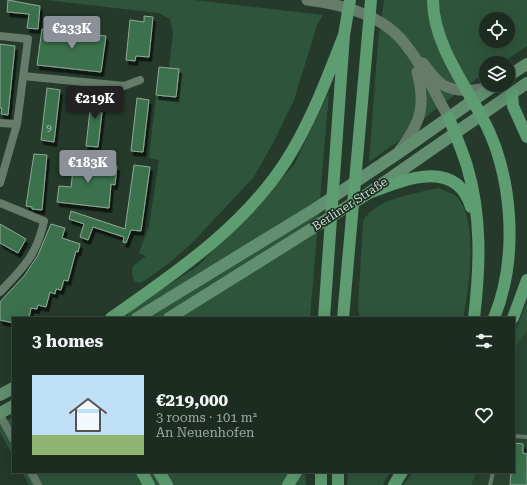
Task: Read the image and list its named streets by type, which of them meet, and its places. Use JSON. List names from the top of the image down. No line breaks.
{"streets":{"main road":["Berliner Straße"]},"house_numbers":["9"],"page":{"price":["€233K","€219K","€183K"],"heading":"3 homes","list":[{"name":"€219,000","note":"3 rooms · 101 m² · An Neuenhofen"}]}}
